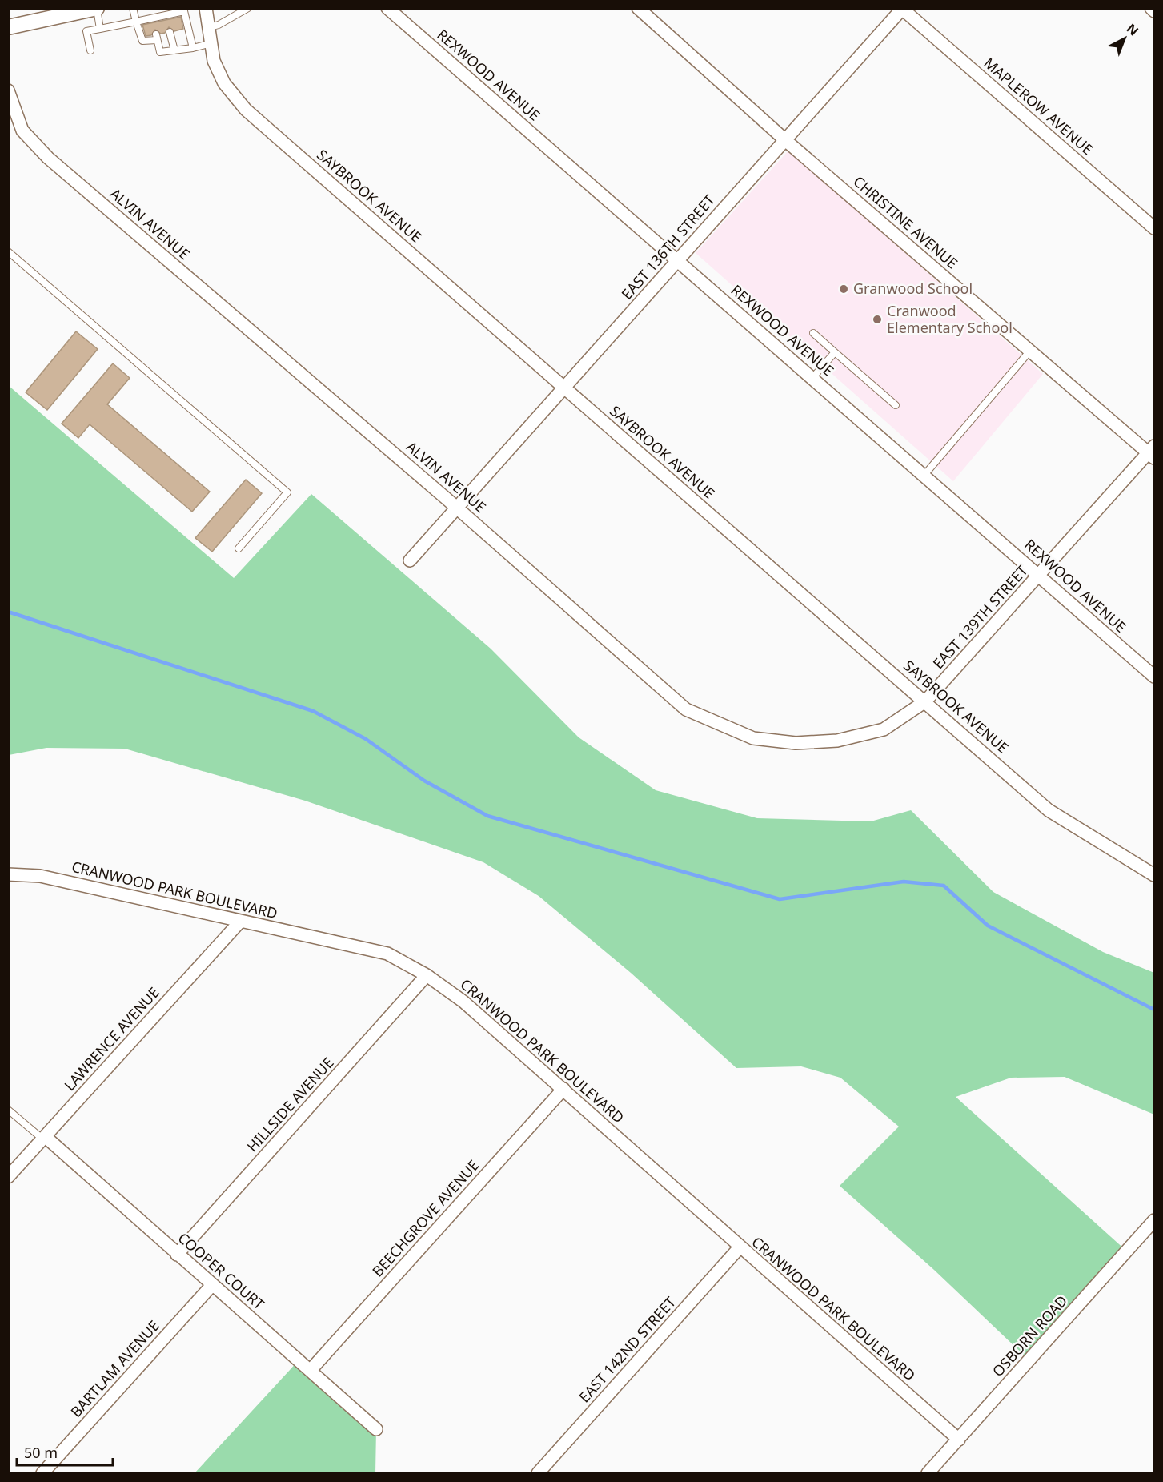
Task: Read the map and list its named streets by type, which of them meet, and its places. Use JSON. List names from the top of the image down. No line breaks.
{"streets":{"street":["REXWOOD AVENUE","MAPLEROW AVENUE","SAYBROOK AVENUE","CHRISTINE AVENUE","ALVIN AVENUE","EAST 136TH STREET","EAST 139TH STREET","CRANWOOD PARK BOULEVARD","LAWRENCE AVENUE","HILLSIDE AVENUE","BEECHGROVE AVENUE","COOPER COURT","OSBORN ROAD","EAST 142ND STREET","BARTLAM AVENUE"]},"crossings":[["REXWOOD AVENUE","EAST 136TH STREET"],["REXWOOD AVENUE","EAST 139TH STREET"],["MAPLEROW AVENUE","EAST 136TH STREET"],["SAYBROOK AVENUE","ALVIN AVENUE"],["SAYBROOK AVENUE","EAST 136TH STREET"],["SAYBROOK AVENUE","EAST 139TH STREET"],["CHRISTINE AVENUE","EAST 136TH STREET"],["CHRISTINE AVENUE","EAST 139TH STREET"],["ALVIN AVENUE","EAST 136TH STREET"],["ALVIN AVENUE","EAST 139TH STREET"],["CRANWOOD PARK BOULEVARD","LAWRENCE AVENUE"],["CRANWOOD PARK BOULEVARD","HILLSIDE AVENUE"],["CRANWOOD PARK BOULEVARD","BEECHGROVE AVENUE"],["CRANWOOD PARK BOULEVARD","OSBORN ROAD"],["CRANWOOD PARK BOULEVARD","EAST 142ND STREET"],["LAWRENCE AVENUE","COOPER COURT"],["HILLSIDE AVENUE","COOPER COURT"],["BEECHGROVE AVENUE","COOPER COURT"],["COOPER COURT","BARTLAM AVENUE"]],"places":["Granwood School","Cranwood Elementary School"],"scale_bar":"50 m","north":"top right"}
